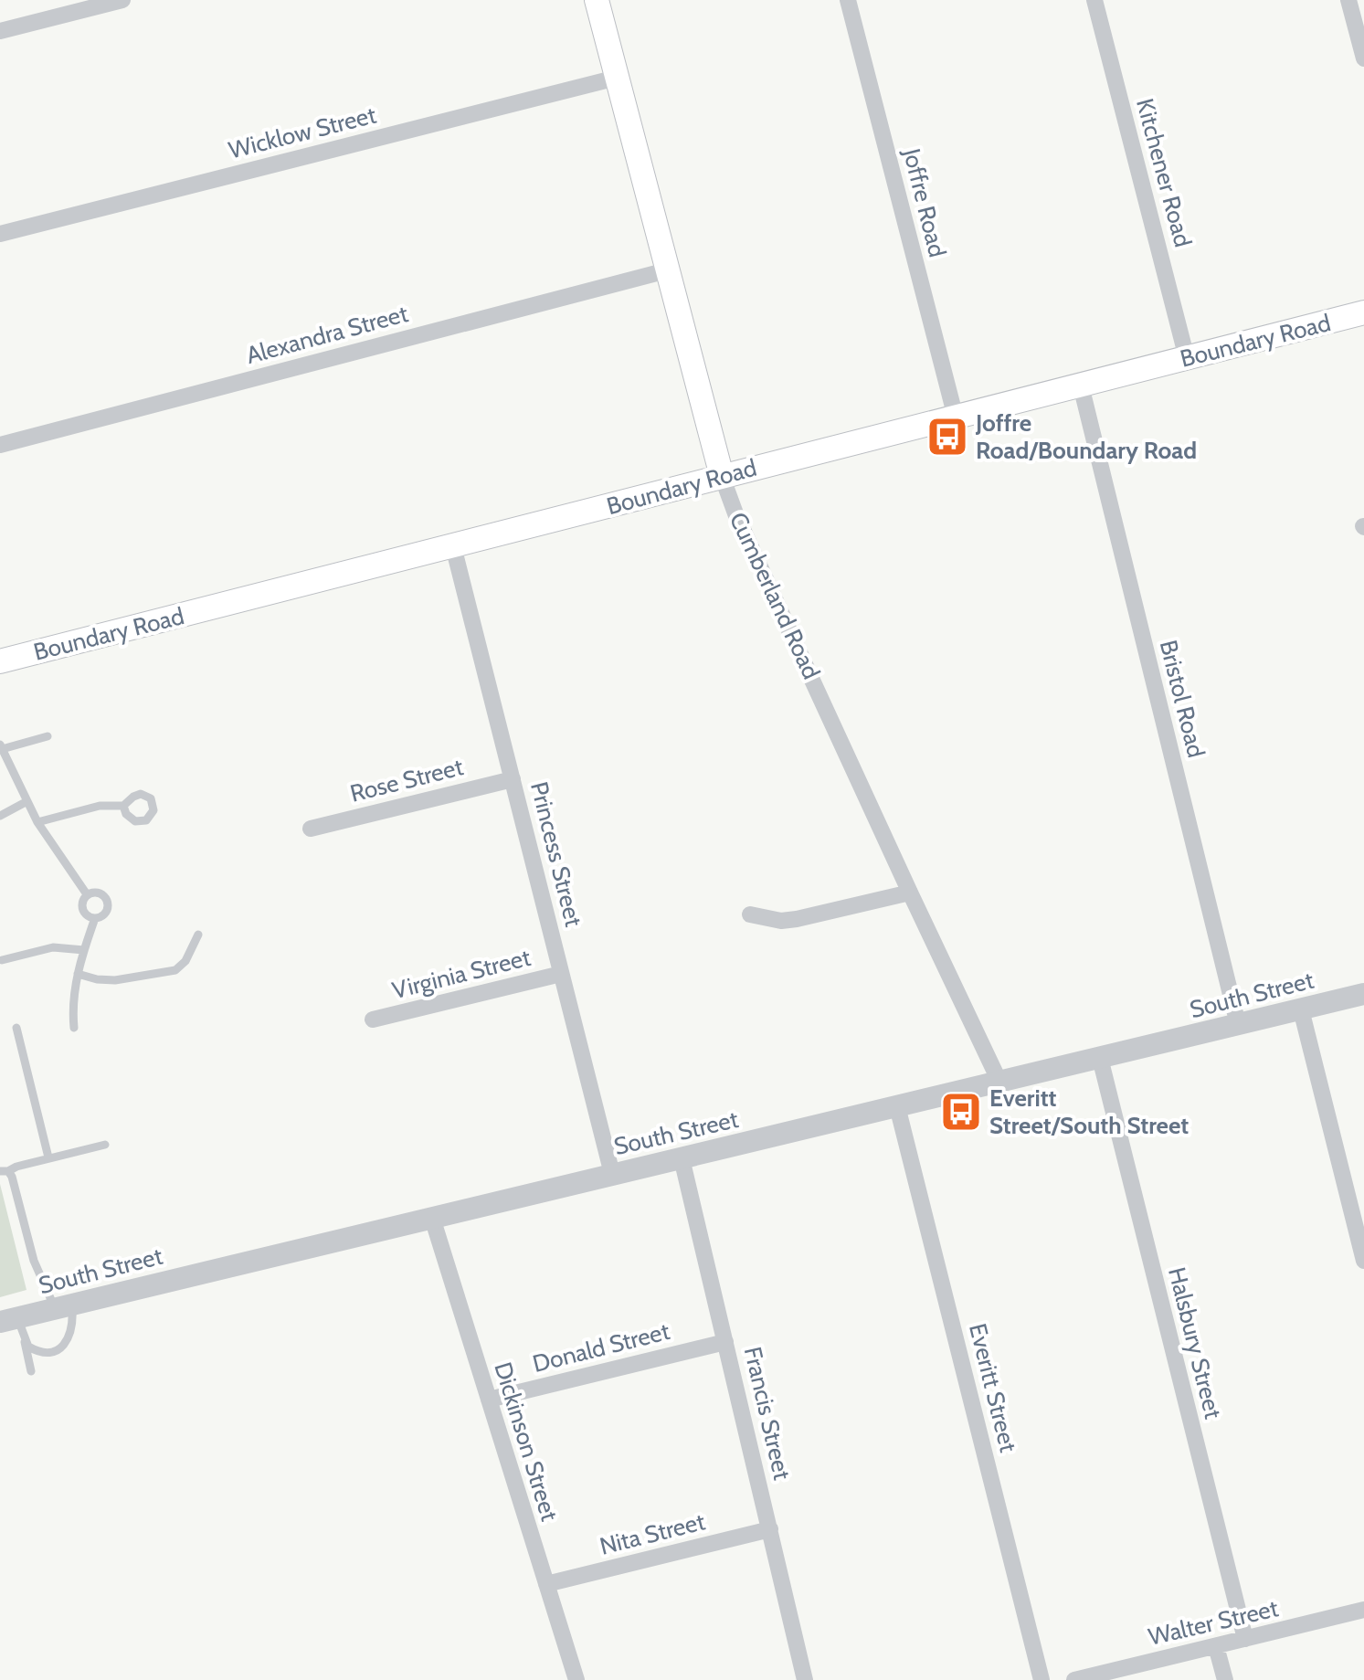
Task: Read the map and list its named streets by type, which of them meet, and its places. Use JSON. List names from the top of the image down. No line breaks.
{"streets":{"main road":["Boundary Road","Cumberland Road"],"street":["Wicklow Street","Kitchener Road","Joffre Road","Alexandra Street","Bristol Road","Rose Street","Princess Street","Virginia Street","South Street","Halsbury Street","Donald Street","Everitt Street","Francis Street","Dickinson Street","Nita Street","Walter Street"]},"crossings":[["Wicklow Street","Cumberland Road"],["Kitchener Road","Boundary Road"],["Joffre Road","Boundary Road"],["Alexandra Street","Cumberland Road"],["Boundary Road","Cumberland Road"],["Boundary Road","Bristol Road"],["Boundary Road","Princess Street"],["Cumberland Road","South Street"],["Bristol Road","South Street"],["Rose Street","Princess Street"],["Princess Street","Virginia Street"],["Princess Street","South Street"],["South Street","Halsbury Street"],["South Street","Everitt Street"],["South Street","Francis Street"],["South Street","Dickinson Street"],["Halsbury Street","Walter Street"],["Donald Street","Francis Street"],["Donald Street","Dickinson Street"],["Francis Street","Nita Street"],["Dickinson Street","Nita Street"]],"places":{"bus stop":["Joffre Road/Boundary Road","Everitt Street/South Street"]}}
